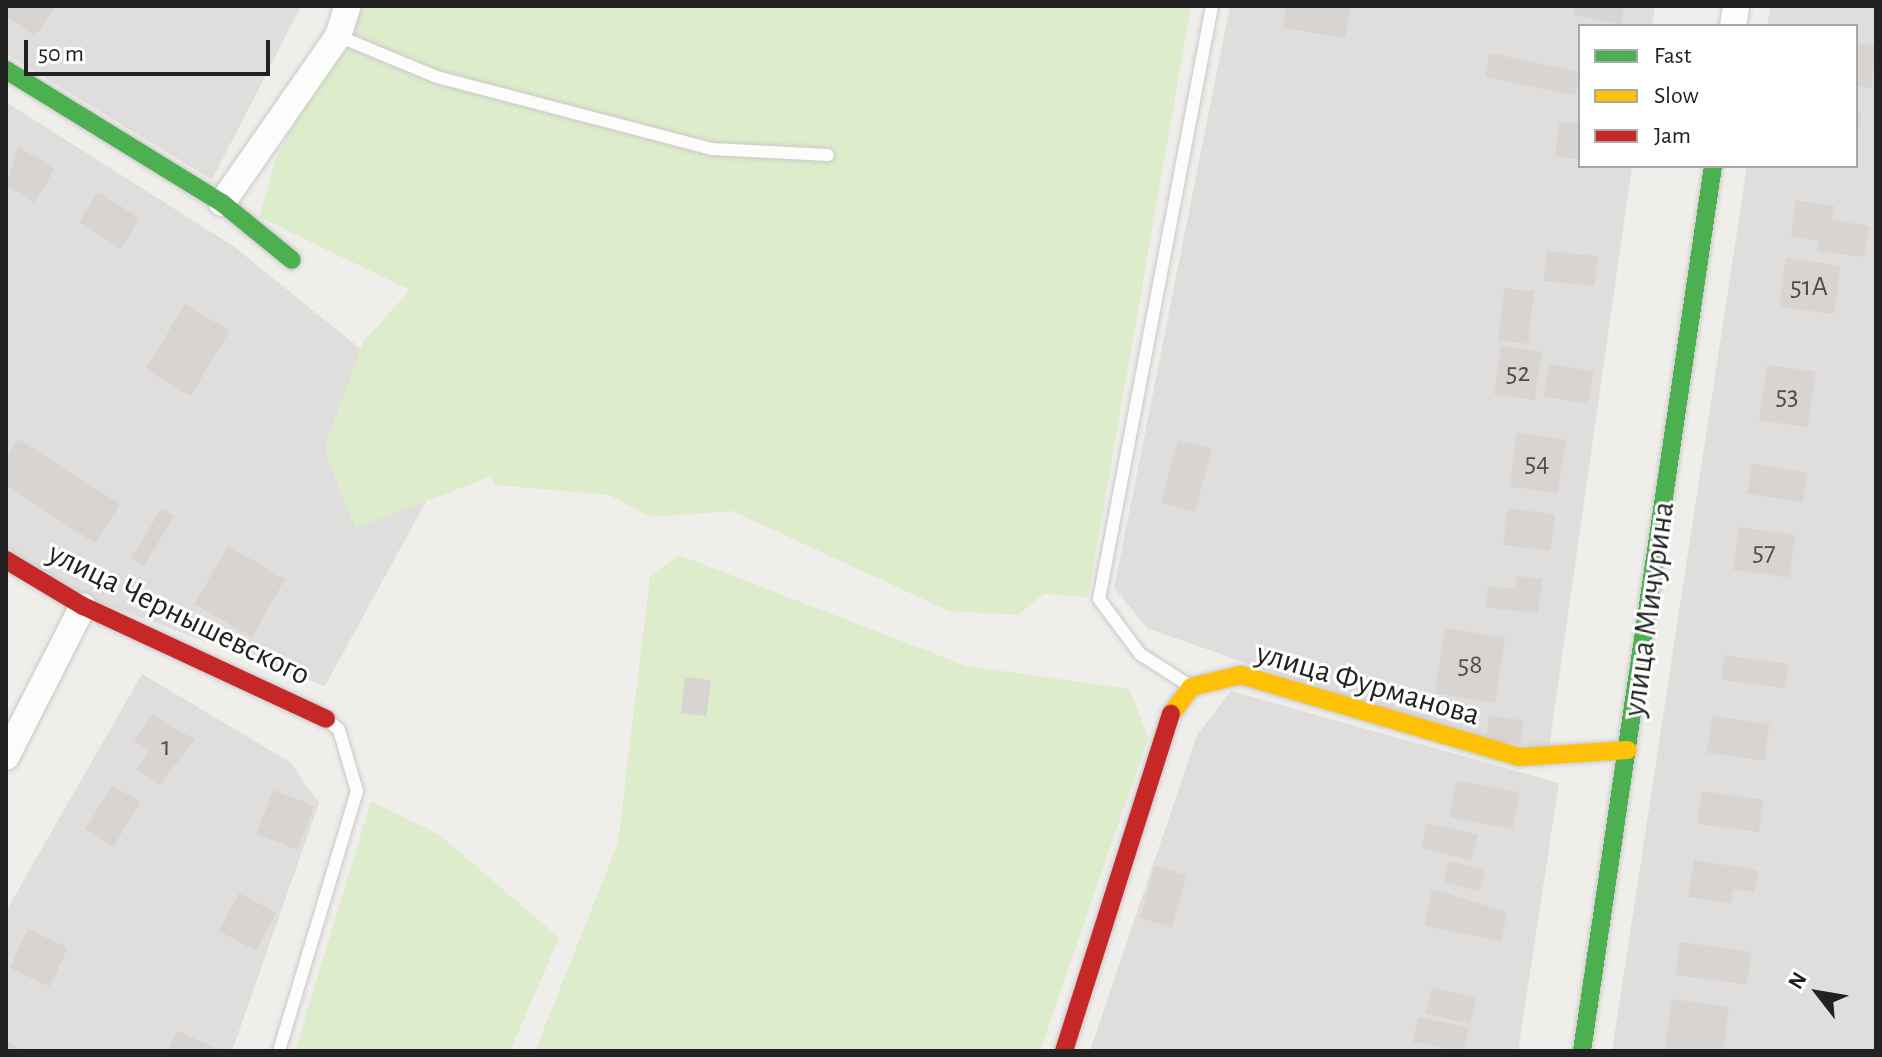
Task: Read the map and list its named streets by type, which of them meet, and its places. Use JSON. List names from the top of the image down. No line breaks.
{"streets":{"street":["улица Мичурина","улица Чернышевского","улица Фурманова"]},"crossings":[["улица Мичурина","улица Фурманова"]],"house_numbers":["51А","52","53","54","57","58","1"],"legend":["Fast","Slow","Jam"],"scale_bar":"50 m","north":"top left"}
